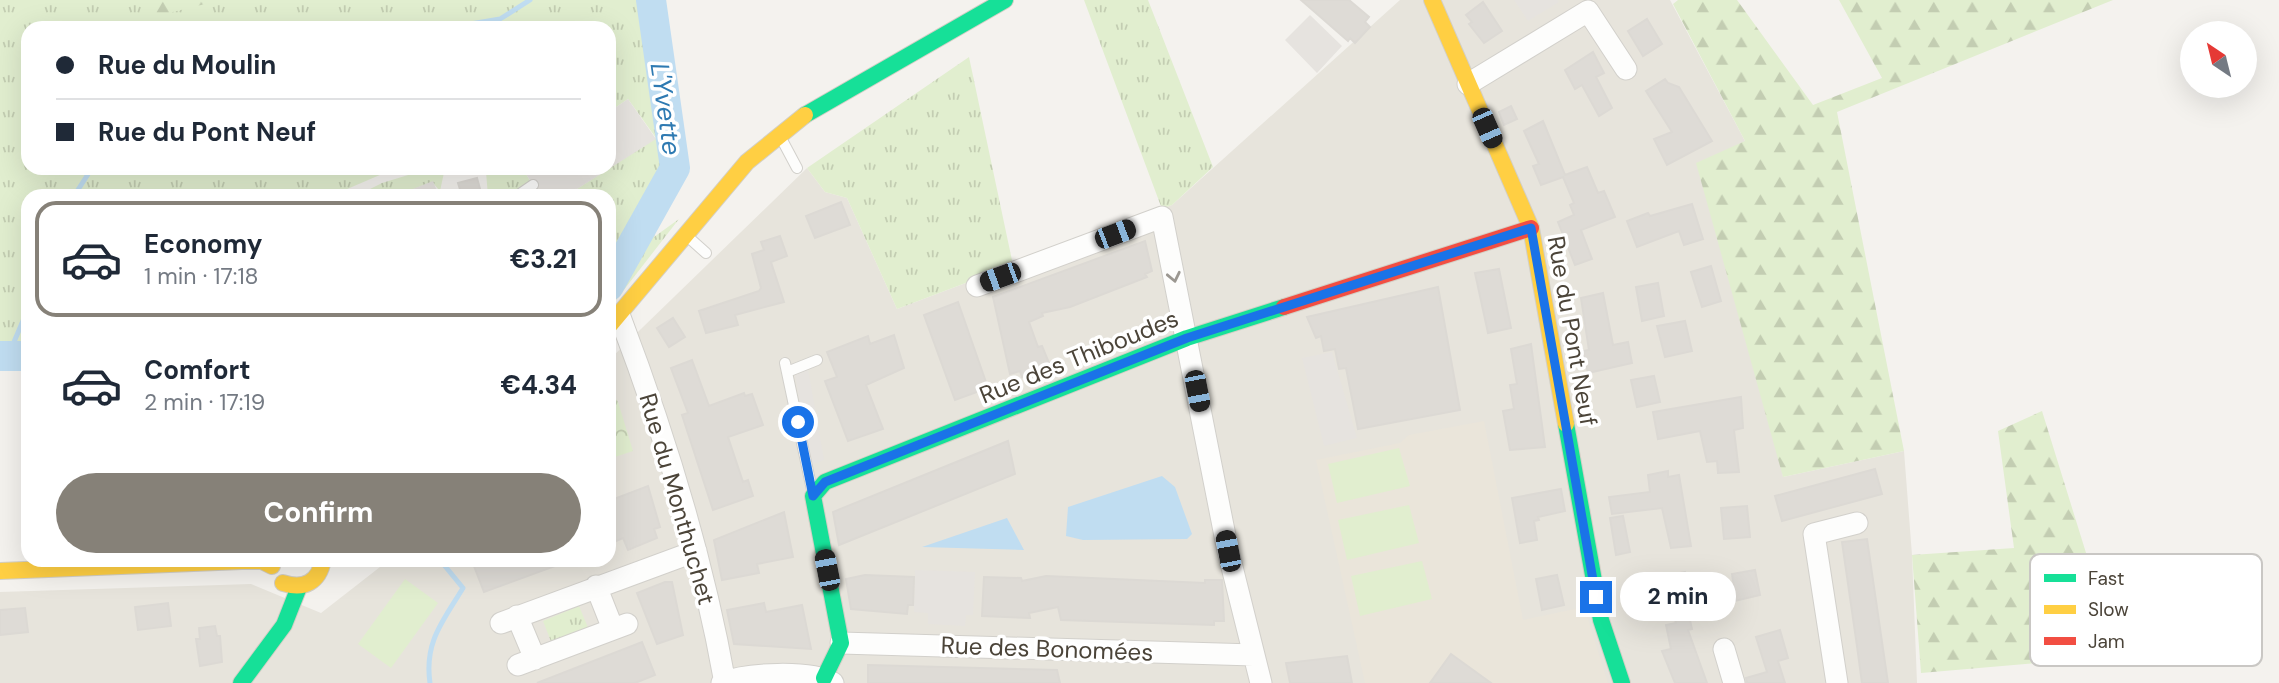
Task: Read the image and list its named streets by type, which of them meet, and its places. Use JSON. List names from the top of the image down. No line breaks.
{"streets":{"street":["Rue du Pont Neuf","Rue des Thiboudes","Rue du Monthuchet","Rue des Bonomées"]},"crossings":[["Rue du Pont Neuf","Rue des Thiboudes"]],"water":["L'Yvette"],"legend":["Fast","Slow","Jam"],"north":"top left","page":{"banner":["Rue du Moulin","Rue du Pont Neuf"],"list":[{"name":"Economy","note":"1 min · 17:18","value":"€3.21"},{"name":"Comfort","note":"2 min · 17:19","value":"€4.34"}],"buttons":"Confirm","bubble":"2 min"}}
